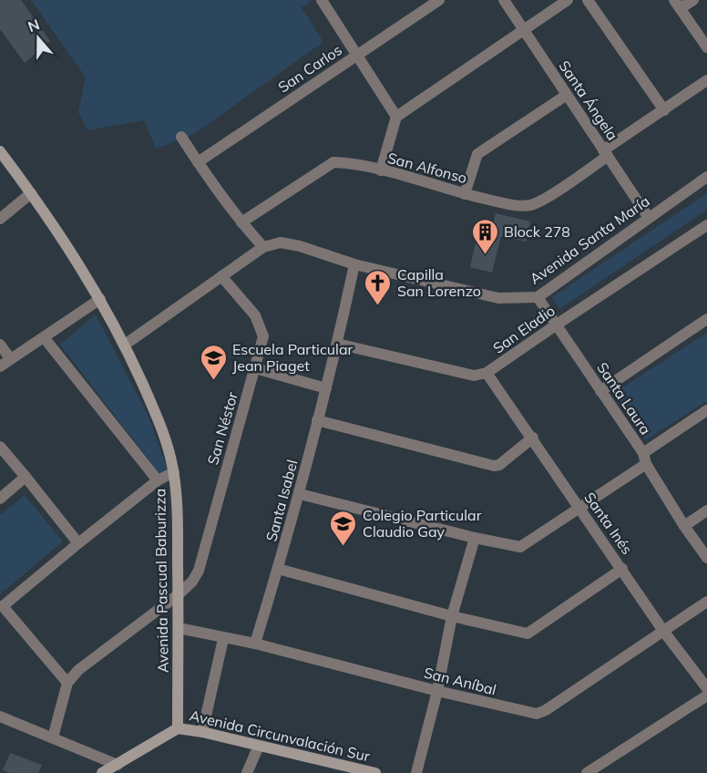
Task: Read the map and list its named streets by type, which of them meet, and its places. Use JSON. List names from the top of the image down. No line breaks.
{"streets":{"main road":["Avenida Pascual Baburizza","Avenida Circunvalación Sur"],"street":["San Carlos","Santa Ángela","San Alfonso","Avenida Santa María","San Eladio","Santa Laura","San Néstor","Santa Isabel","Santa Inés","San Aníbal"]},"crossings":[["Santa Ángela","San Alfonso"],["Santa Ángela","Avenida Santa María"],["Avenida Santa María","Santa Laura"],["Avenida Santa María","San Néstor"],["Avenida Santa María","Santa Isabel"],["Avenida Santa María","Avenida Pascual Baburizza"],["San Eladio","Santa Laura"],["San Eladio","Santa Isabel"],["San Eladio","Santa Inés"],["San Néstor","Avenida Pascual Baburizza"],["Santa Isabel","San Aníbal"],["Santa Inés","San Aníbal"],["Avenida Pascual Baburizza","San Aníbal"],["Avenida Pascual Baburizza","Avenida Circunvalación Sur"]],"places":{"building":["Block 278"],"church":["Capilla San Lorenzo"],"school or university":["Escuela Particular Jean Piaget","Colegio Particular Claudio Gay"]},"north":"top"}
